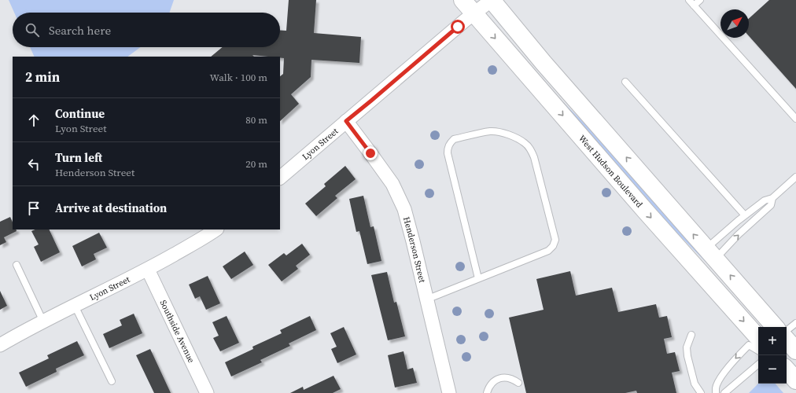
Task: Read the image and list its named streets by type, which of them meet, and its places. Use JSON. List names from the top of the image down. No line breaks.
{"streets":{"main road":["West Hudson Boulevard"],"street":["Lyon Street","Henderson Street","Southside Avenue"]},"crossings":[["Lyon Street","West Hudson Boulevard"],["Lyon Street","Henderson Street"],["Lyon Street","Southside Avenue"]],"north":"top right","page":{"search":"Search here","heading":["2 min","Walk · 100 m"],"list":[["Continue","Lyon Street","80 m"],["Turn left","Henderson Street","20 m"],"Arrive at destination"],"map_buttons":["+","−"]}}
